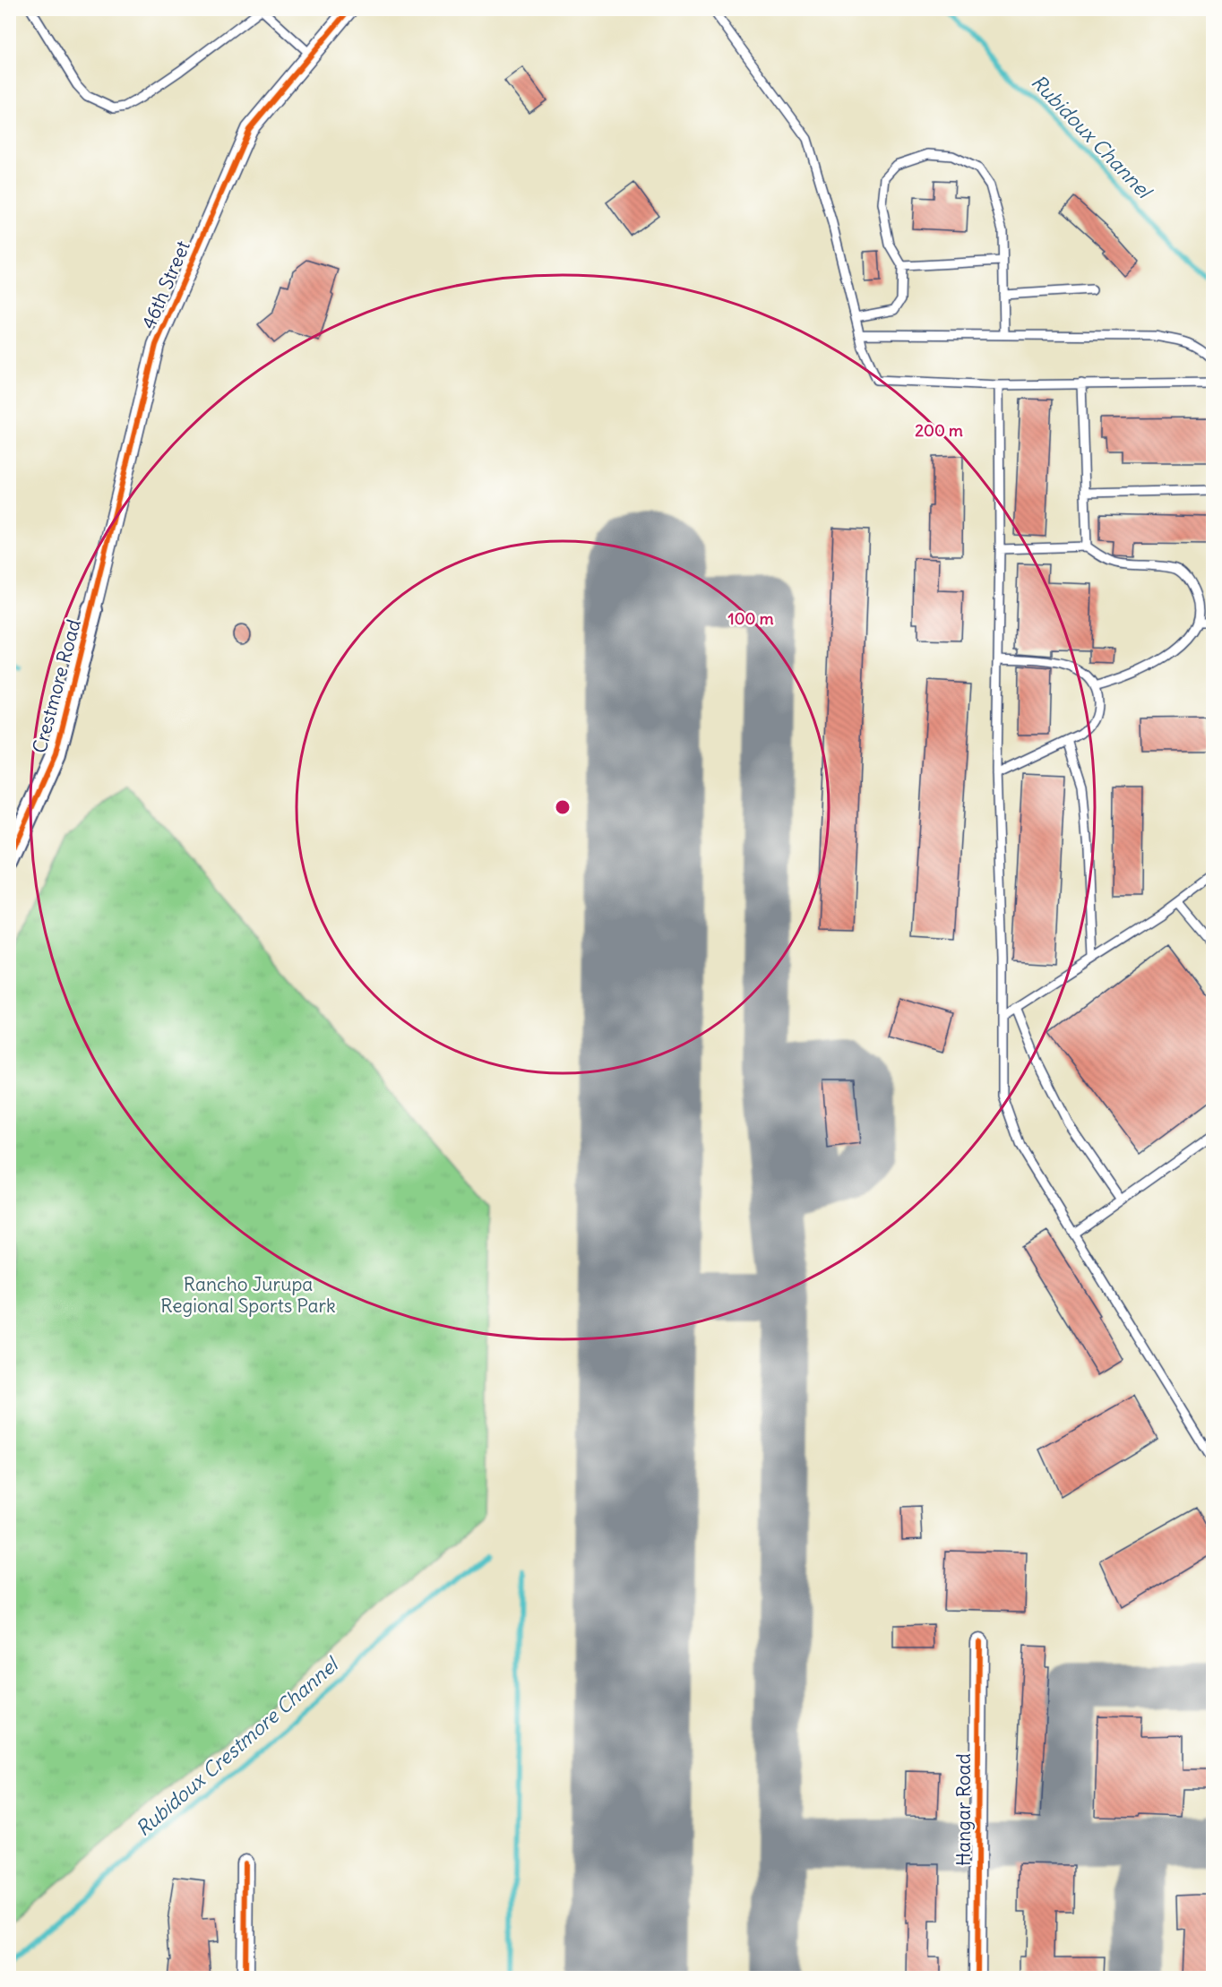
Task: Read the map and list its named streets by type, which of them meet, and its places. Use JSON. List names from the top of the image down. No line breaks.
{"streets":{"street":["46th Street","Crestmore Road","Hangar Road"]},"crossings":[["46th Street","Crestmore Road"]],"water":["Rubidoux Channel","Rubidoux Crestmore Channel"],"parks":["Rancho Jurupa Regional Sports Park"],"rings":["200 m","100 m"]}
